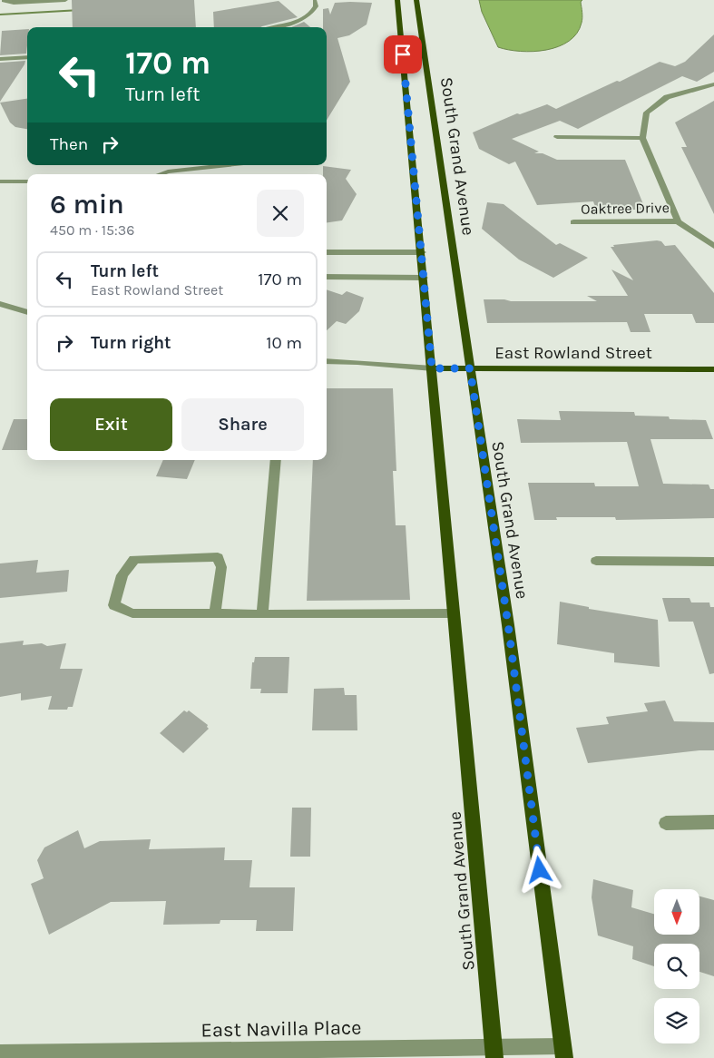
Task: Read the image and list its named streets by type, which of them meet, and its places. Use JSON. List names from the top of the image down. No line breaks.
{"streets":{"main road":["South Grand Avenue","East Rowland Street"],"street":["Oaktree Drive","East Navilla Place"]},"crossings":[["South Grand Avenue","East Rowland Street"],["South Grand Avenue","East Navilla Place"]],"north":"bottom","page":{"turn":["170 m","Turn left"],"then":"Then","heading":["6 min","450 m · 15:36"],"list":[{"name":"Turn left","note":"East Rowland Street","value":"170 m"},{"name":"Turn right","value":"10 m"}],"buttons":["Exit","Share"]}}
